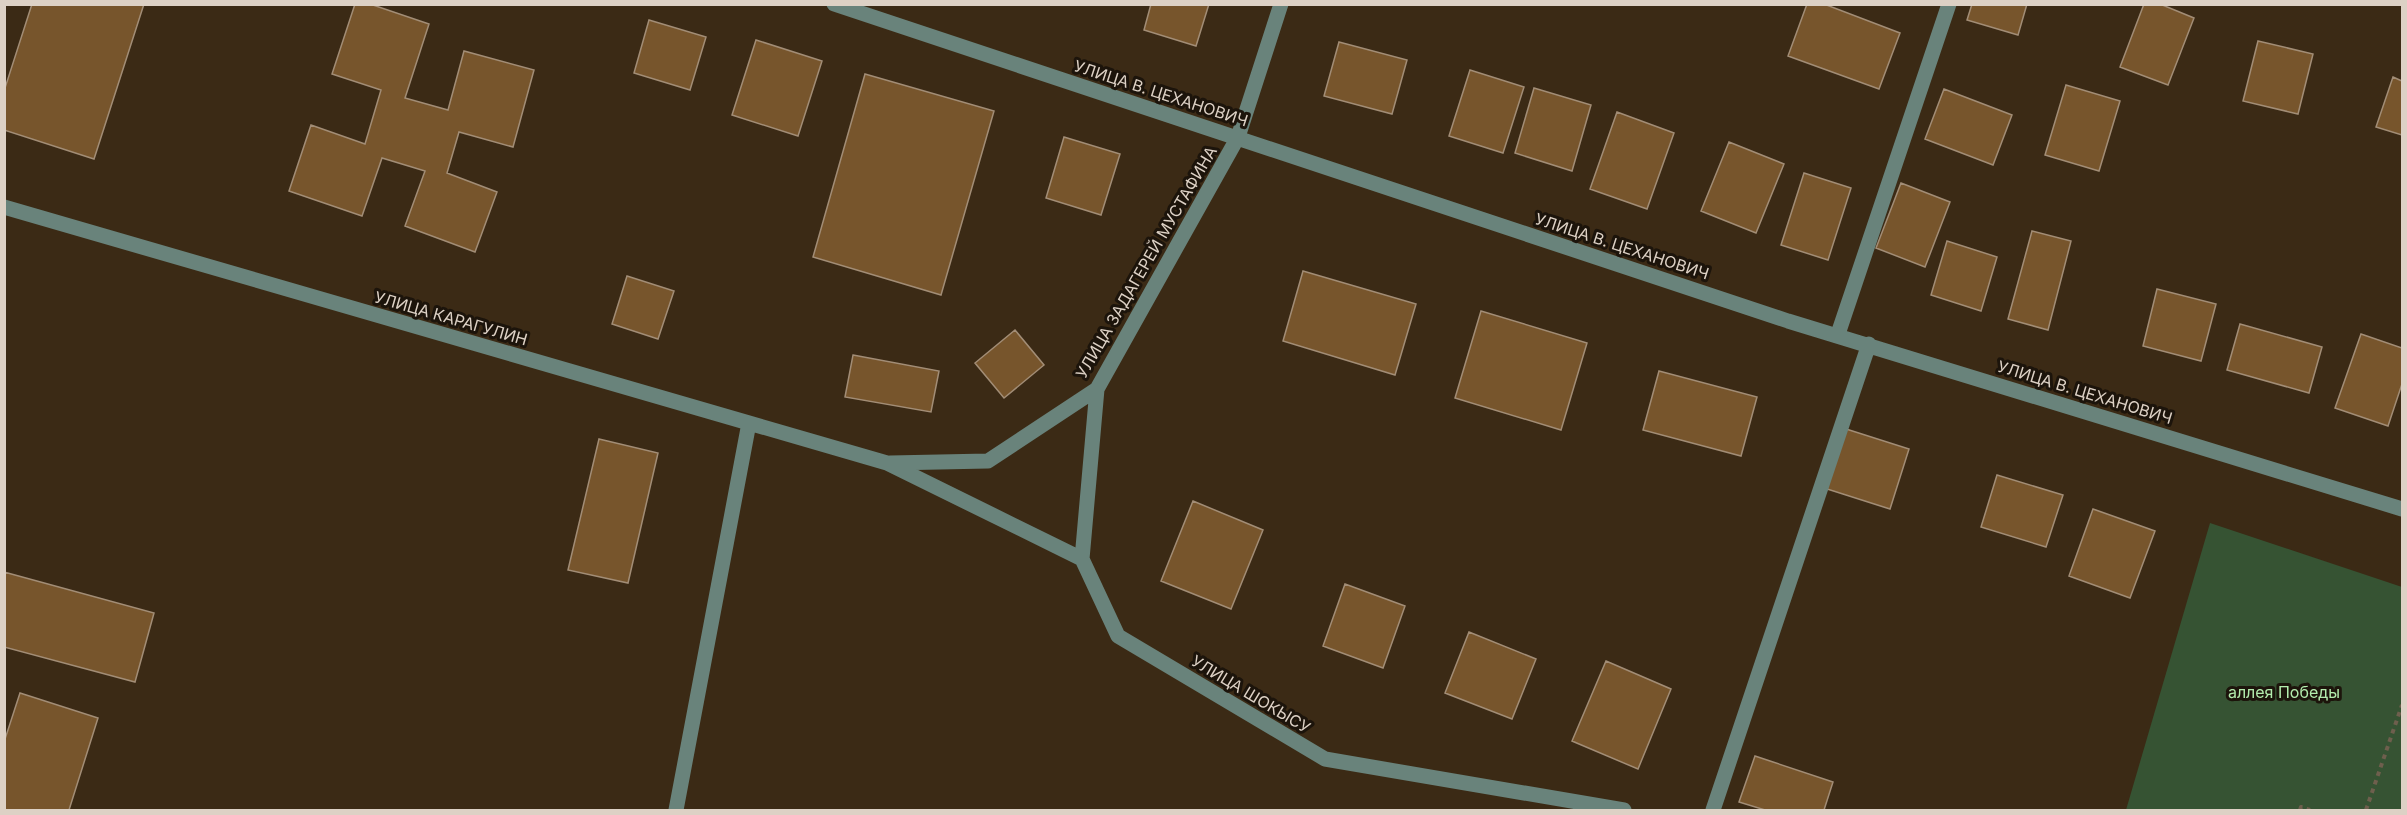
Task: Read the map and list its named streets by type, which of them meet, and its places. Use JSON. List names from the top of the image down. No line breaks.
{"streets":{"street":["УЛИЦА В. ЦЕХАНОВИЧ","УЛИЦА ЗАДАГЕРЕЙ МУСТАФИНА","УЛИЦА КАРАГУЛИН","УЛИЦА ШОКЫСУ"]},"crossings":[["УЛИЦА В. ЦЕХАНОВИЧ","УЛИЦА ЗАДАГЕРЕЙ МУСТАФИНА"],["УЛИЦА ЗАДАГЕРЕЙ МУСТАФИНА","УЛИЦА КАРАГУЛИН"]],"parks":["аллея Победы"]}
